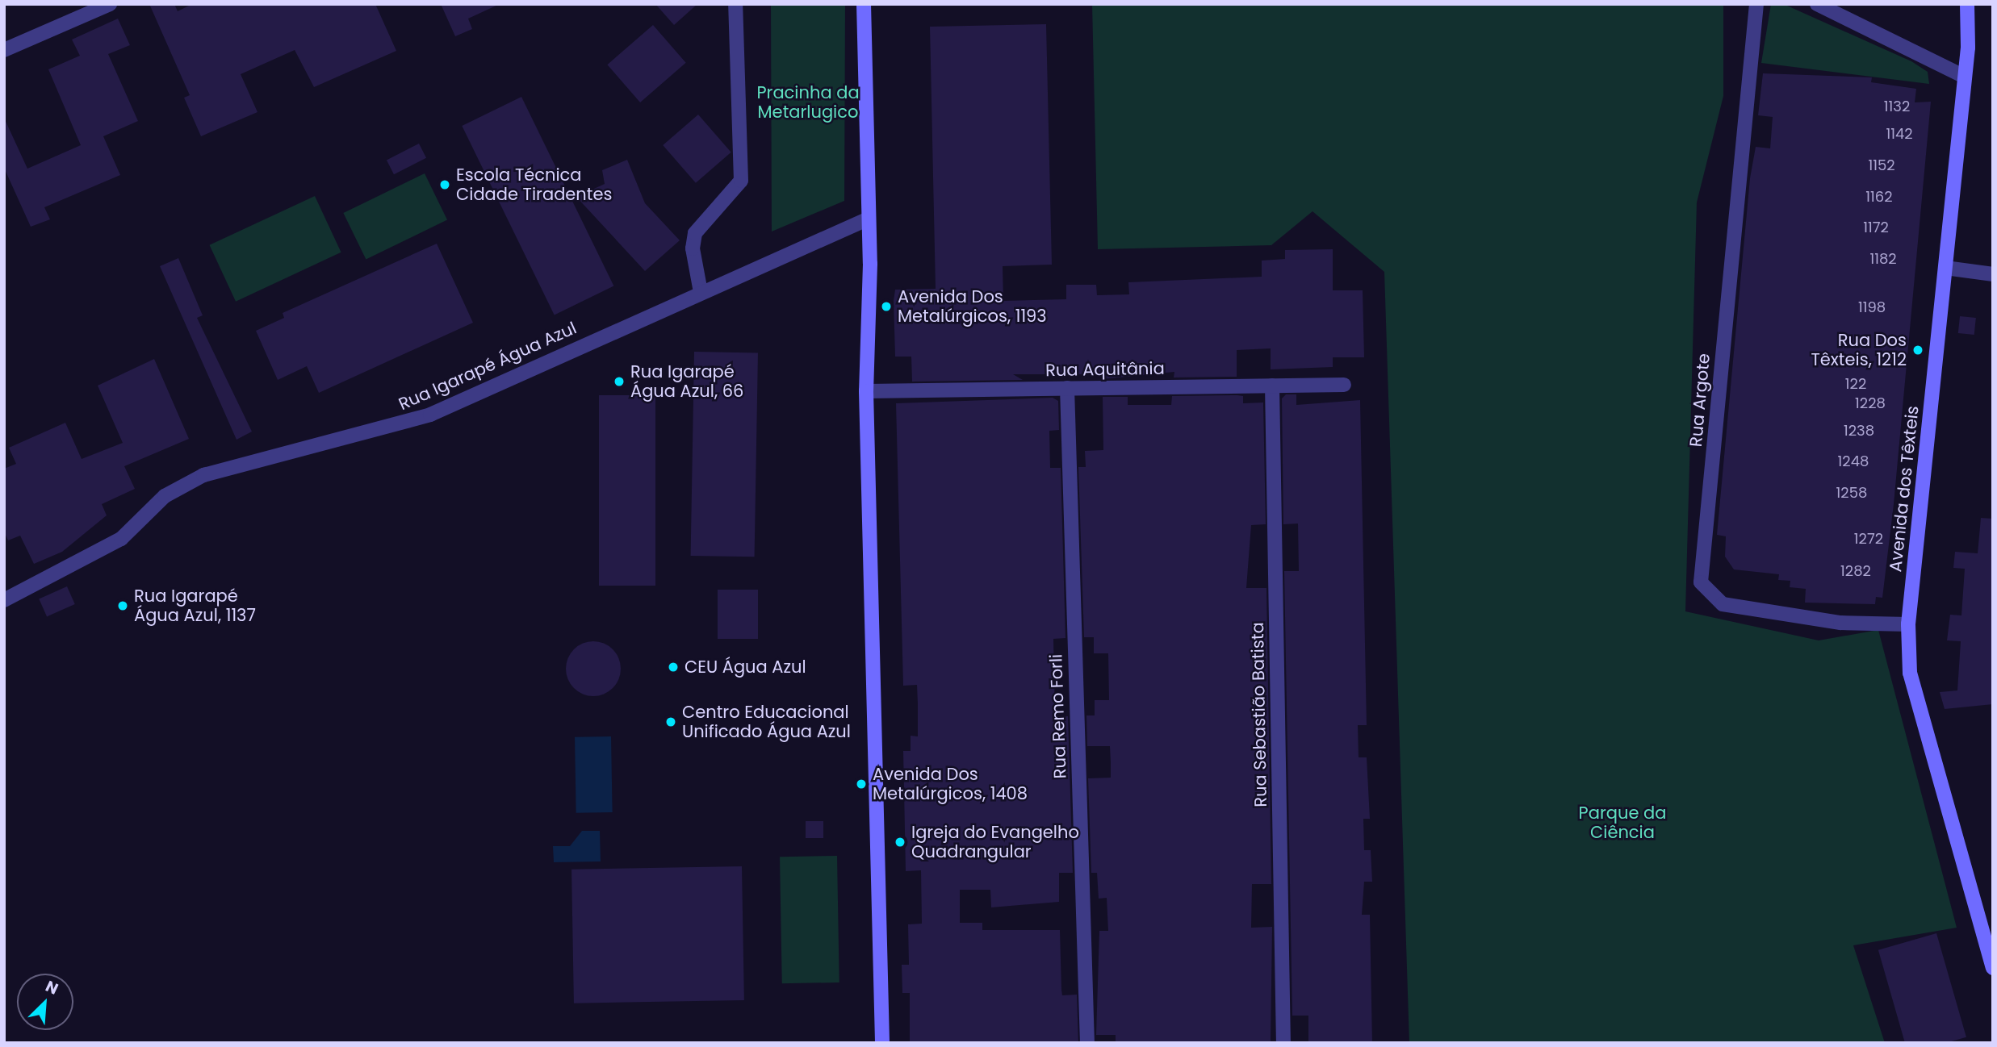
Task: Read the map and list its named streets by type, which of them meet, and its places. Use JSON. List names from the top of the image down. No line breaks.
{"streets":{"main road":["Avenida dos Têxteis"],"street":["Rua Igarapé Água Azul","Rua Aquitânia","Rua Argote","Rua Sebastião Batista","Rua Remo Forli"]},"crossings":[["Rua Aquitânia","Rua Sebastião Batista"],["Rua Aquitânia","Rua Remo Forli"],["Rua Argote","Avenida dos Têxteis"]],"parks":["Pracinha da Metarlugico","Parque da Ciência"],"places":["Escola Técnica Cidade Tiradentes","Avenida Dos Metalúrgicos, 1193","Rua Dos Têxteis, 1212","Rua Igarapé Água Azul, 66","Rua Igarapé Água Azul, 1137","CEU Água Azul","Centro Educacional Unificado Água Azul","Avenida Dos Metalúrgicos, 1408","Igreja do Evangelho Quadrangular"],"house_numbers":["1132","1142","1152","1162","1172","1182","1198","122","1228","1238","1248","1258","1272","1282"],"north":"top right"}
